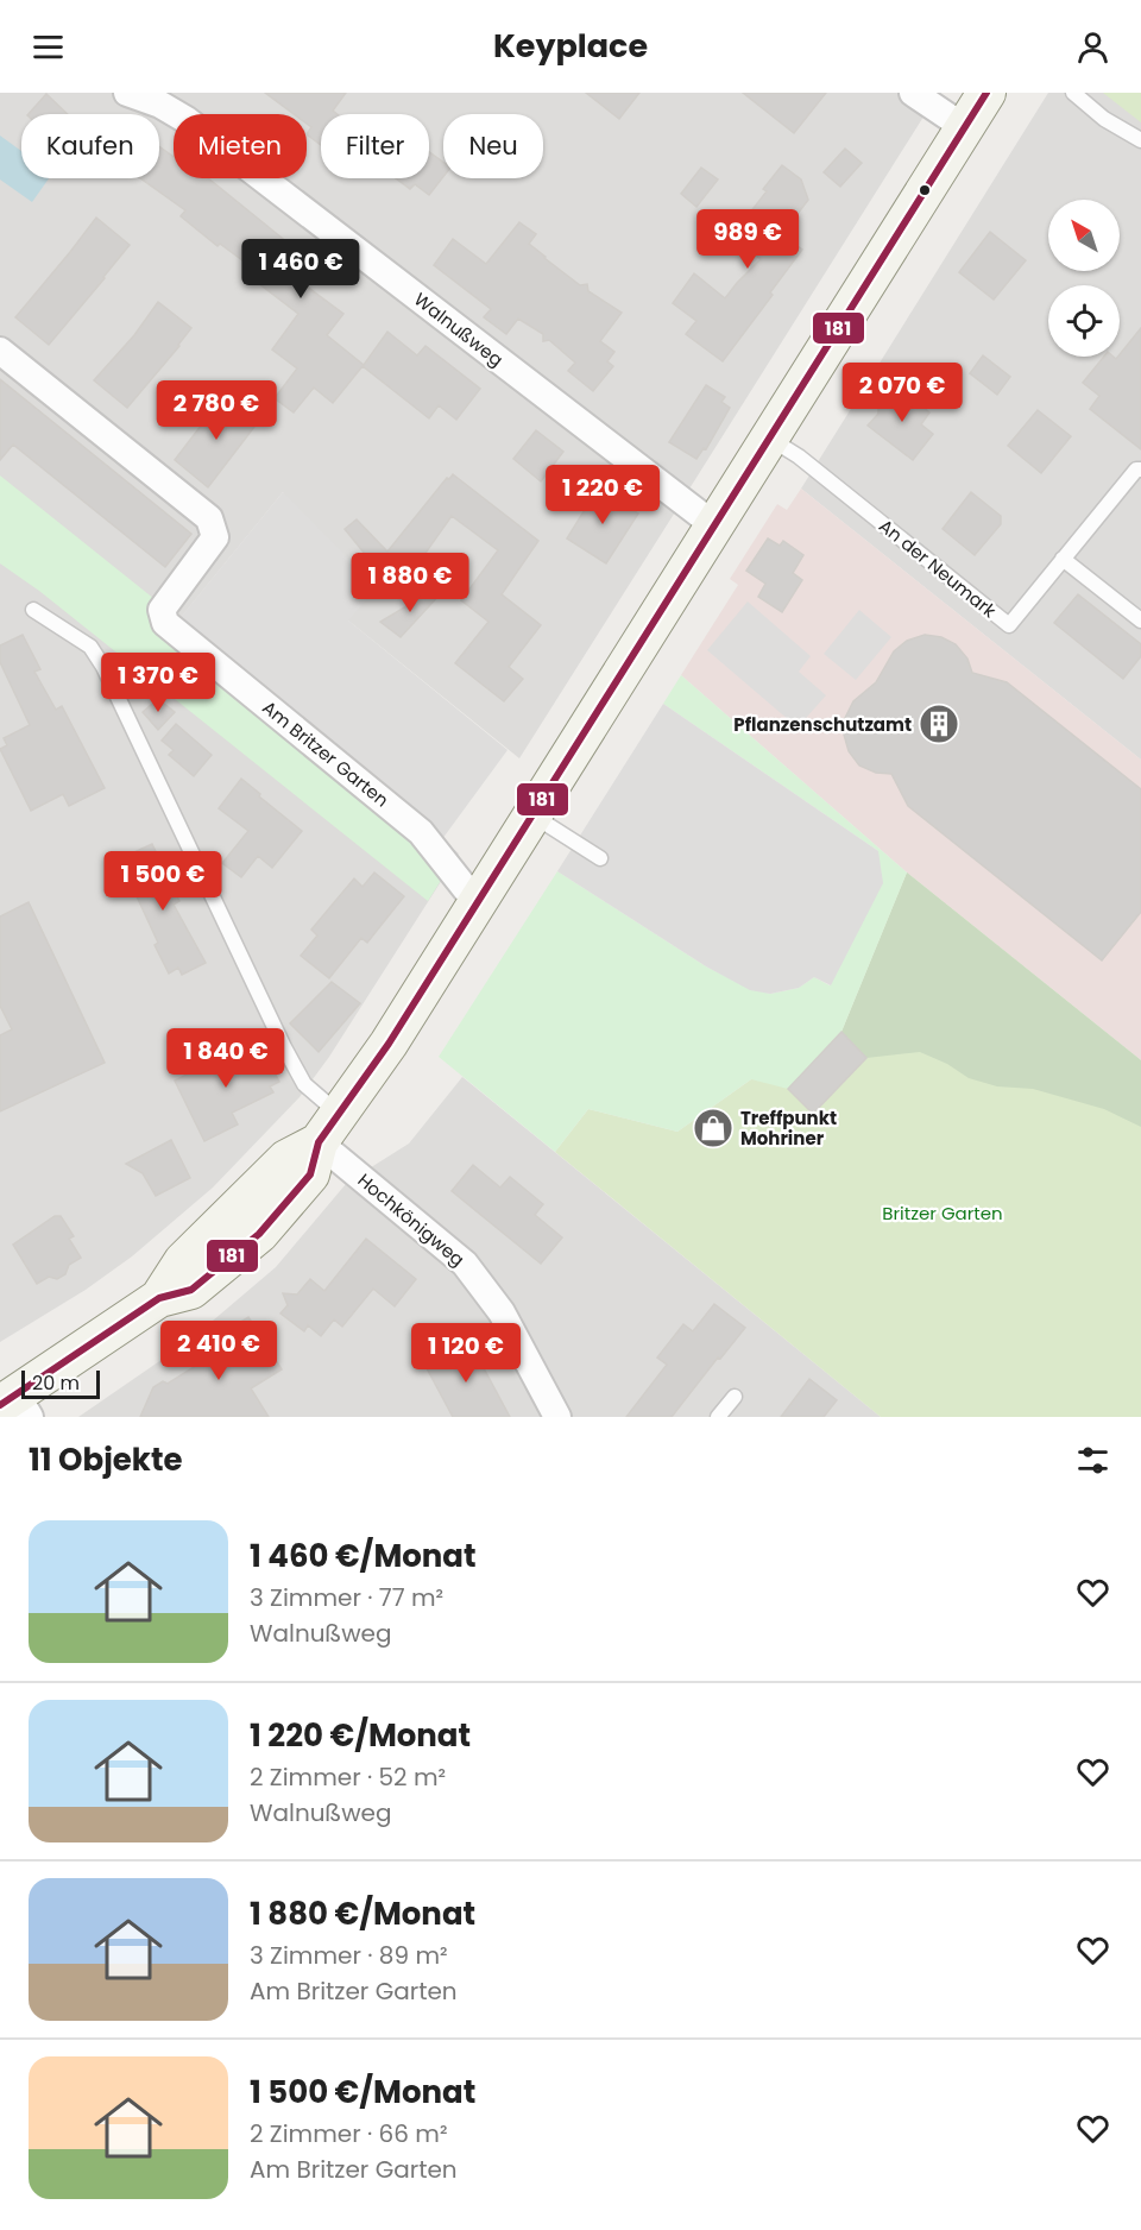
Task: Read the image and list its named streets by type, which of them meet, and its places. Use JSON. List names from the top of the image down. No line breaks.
{"streets":{"street":["Walnußweg","Am Britzer Garten","Hochkönigweg"],"lane":["An der Neumark"]},"parks":["Britzer Garten"],"places":{"building":["Pflanzenschutzamt"],"shop":["Treffpunkt Mohriner"]},"lines":["transit line 181"],"scale_bar":"20 m","north":"top left","page":{"header":"Keyplace","chip":["Kaufen","Mieten","Filter","Neu"],"price":["989 €","1 460 €","2 070 €","2 780 €","1 220 €","1 880 €","1 370 €","1 500 €","1 840 €","2 410 €","1 120 €"],"scale":"20 m","heading":"11 Objekte","list":[{"name":"1 460 €/Monat","note":"3 Zimmer · 77 m² · Walnußweg"},{"name":"1 220 €/Monat","note":"2 Zimmer · 52 m² · Walnußweg"},{"name":"1 880 €/Monat","note":"3 Zimmer · 89 m² · Am Britzer Garten"},{"name":"1 500 €/Monat","note":"2 Zimmer · 66 m² · Am Britzer Garten"}]}}
